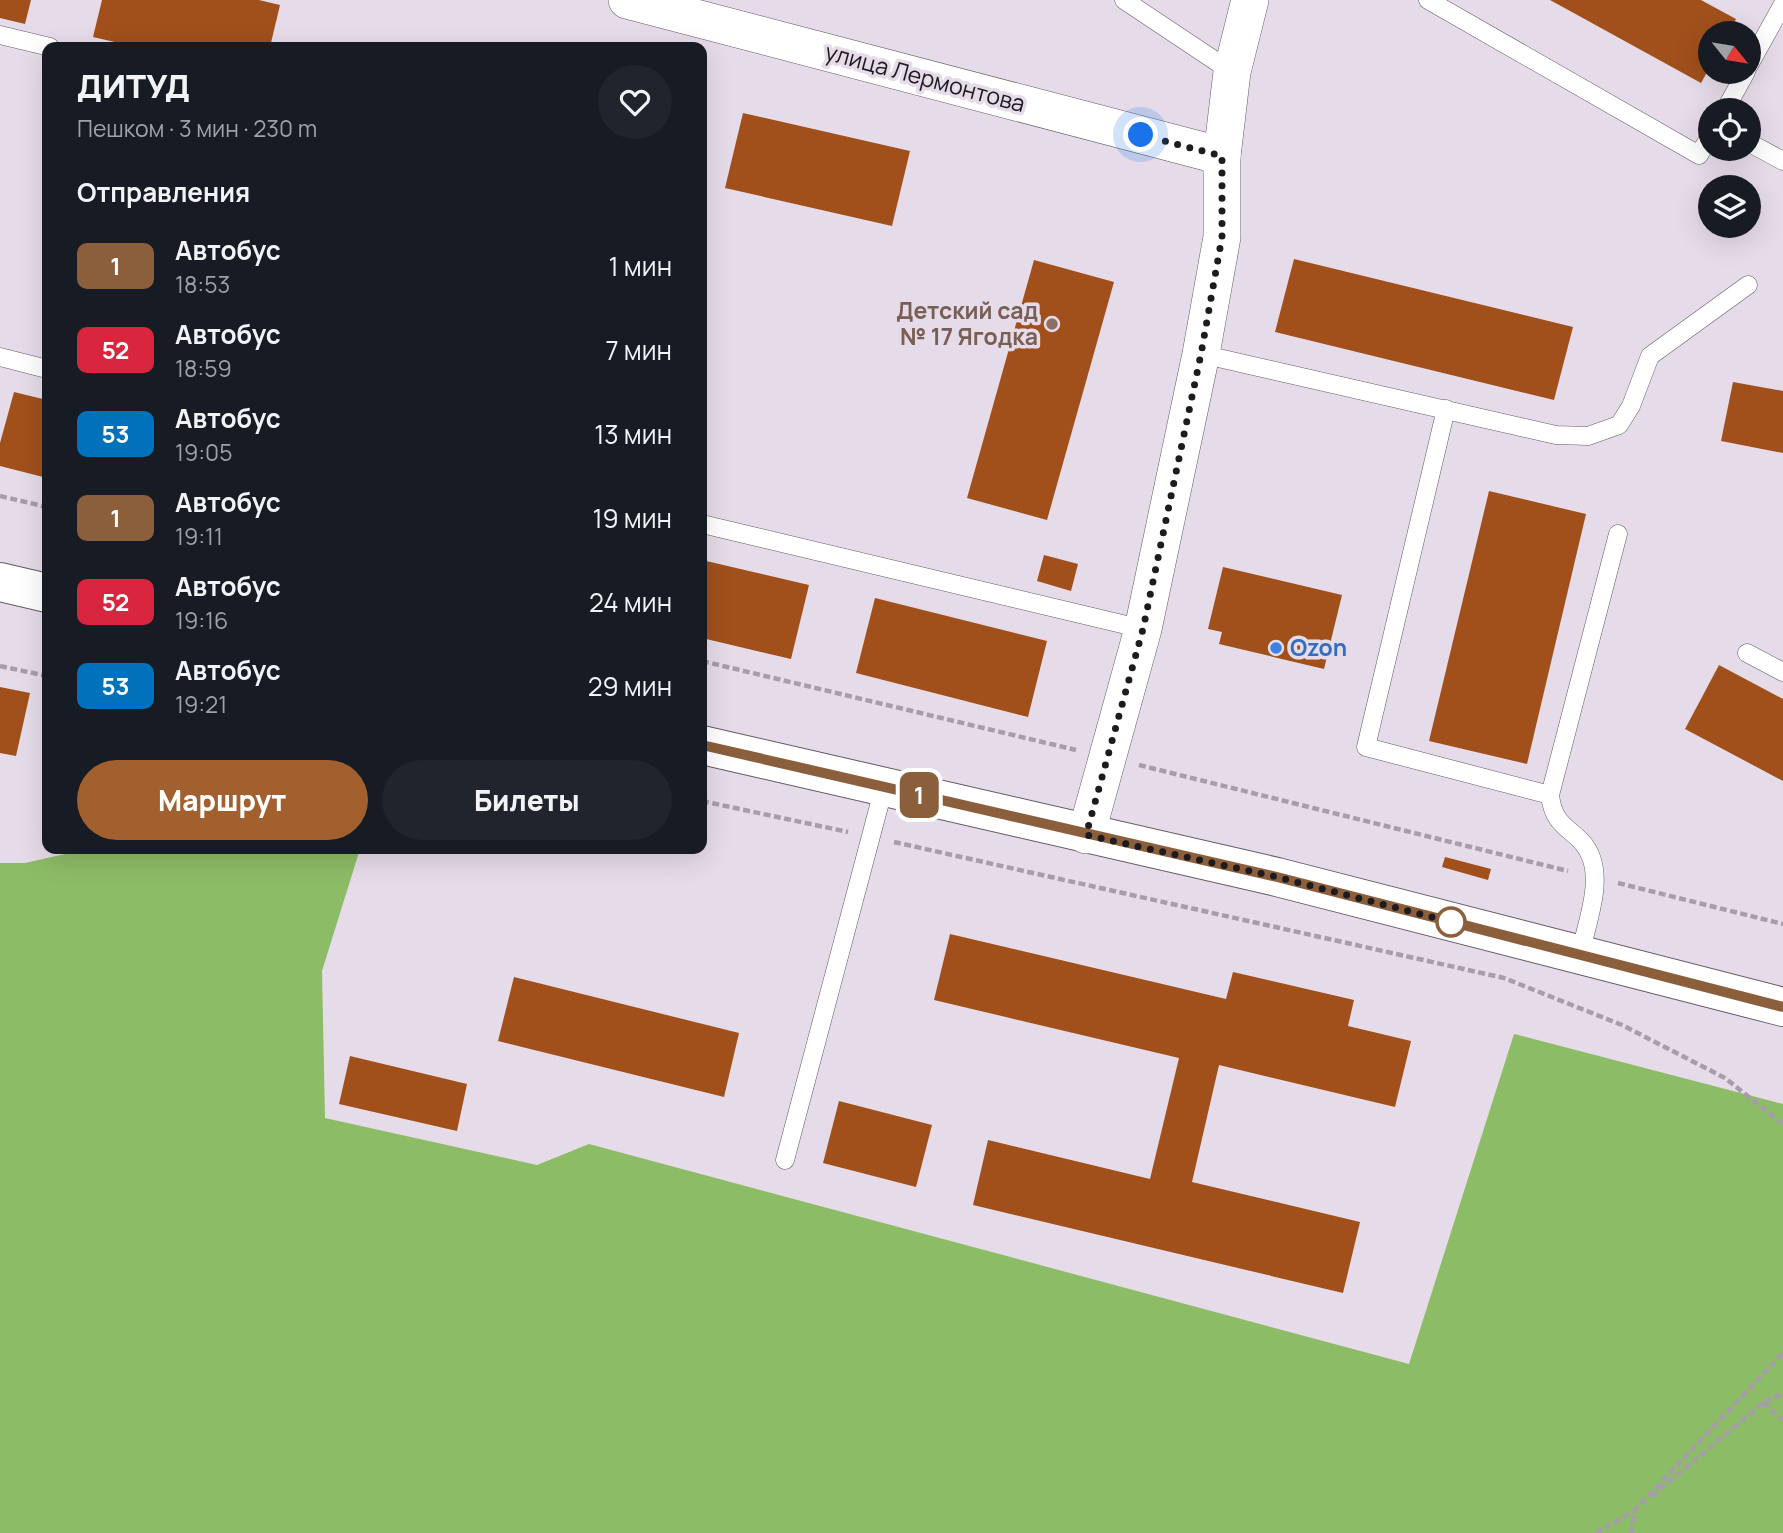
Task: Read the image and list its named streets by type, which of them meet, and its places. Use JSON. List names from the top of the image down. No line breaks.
{"streets":{"street":["улица Лермонтова"]},"places":["Детский сад № 17 Ягодка","Ozon"],"lines":["bus line 1"],"north":"bottom right","page":{"on_map":"1","heading":[["ДИТУД","Пешком · 3 мин · 230 m"],"Отправления"],"list":[{"mark":"1","name":"Автобус","note":"18:53","value":"1 мин"},{"mark":"52","name":"Автобус","note":"18:59","value":"7 мин"},{"mark":"53","name":"Автобус","note":"19:05","value":"13 мин"},{"mark":"1","name":"Автобус","note":"19:11","value":"19 мин"},{"mark":"52","name":"Автобус","note":"19:16","value":"24 мин"},{"mark":"53","name":"Автобус","note":"19:21","value":"29 мин"}],"buttons":["Маршрут","Билеты"]}}
